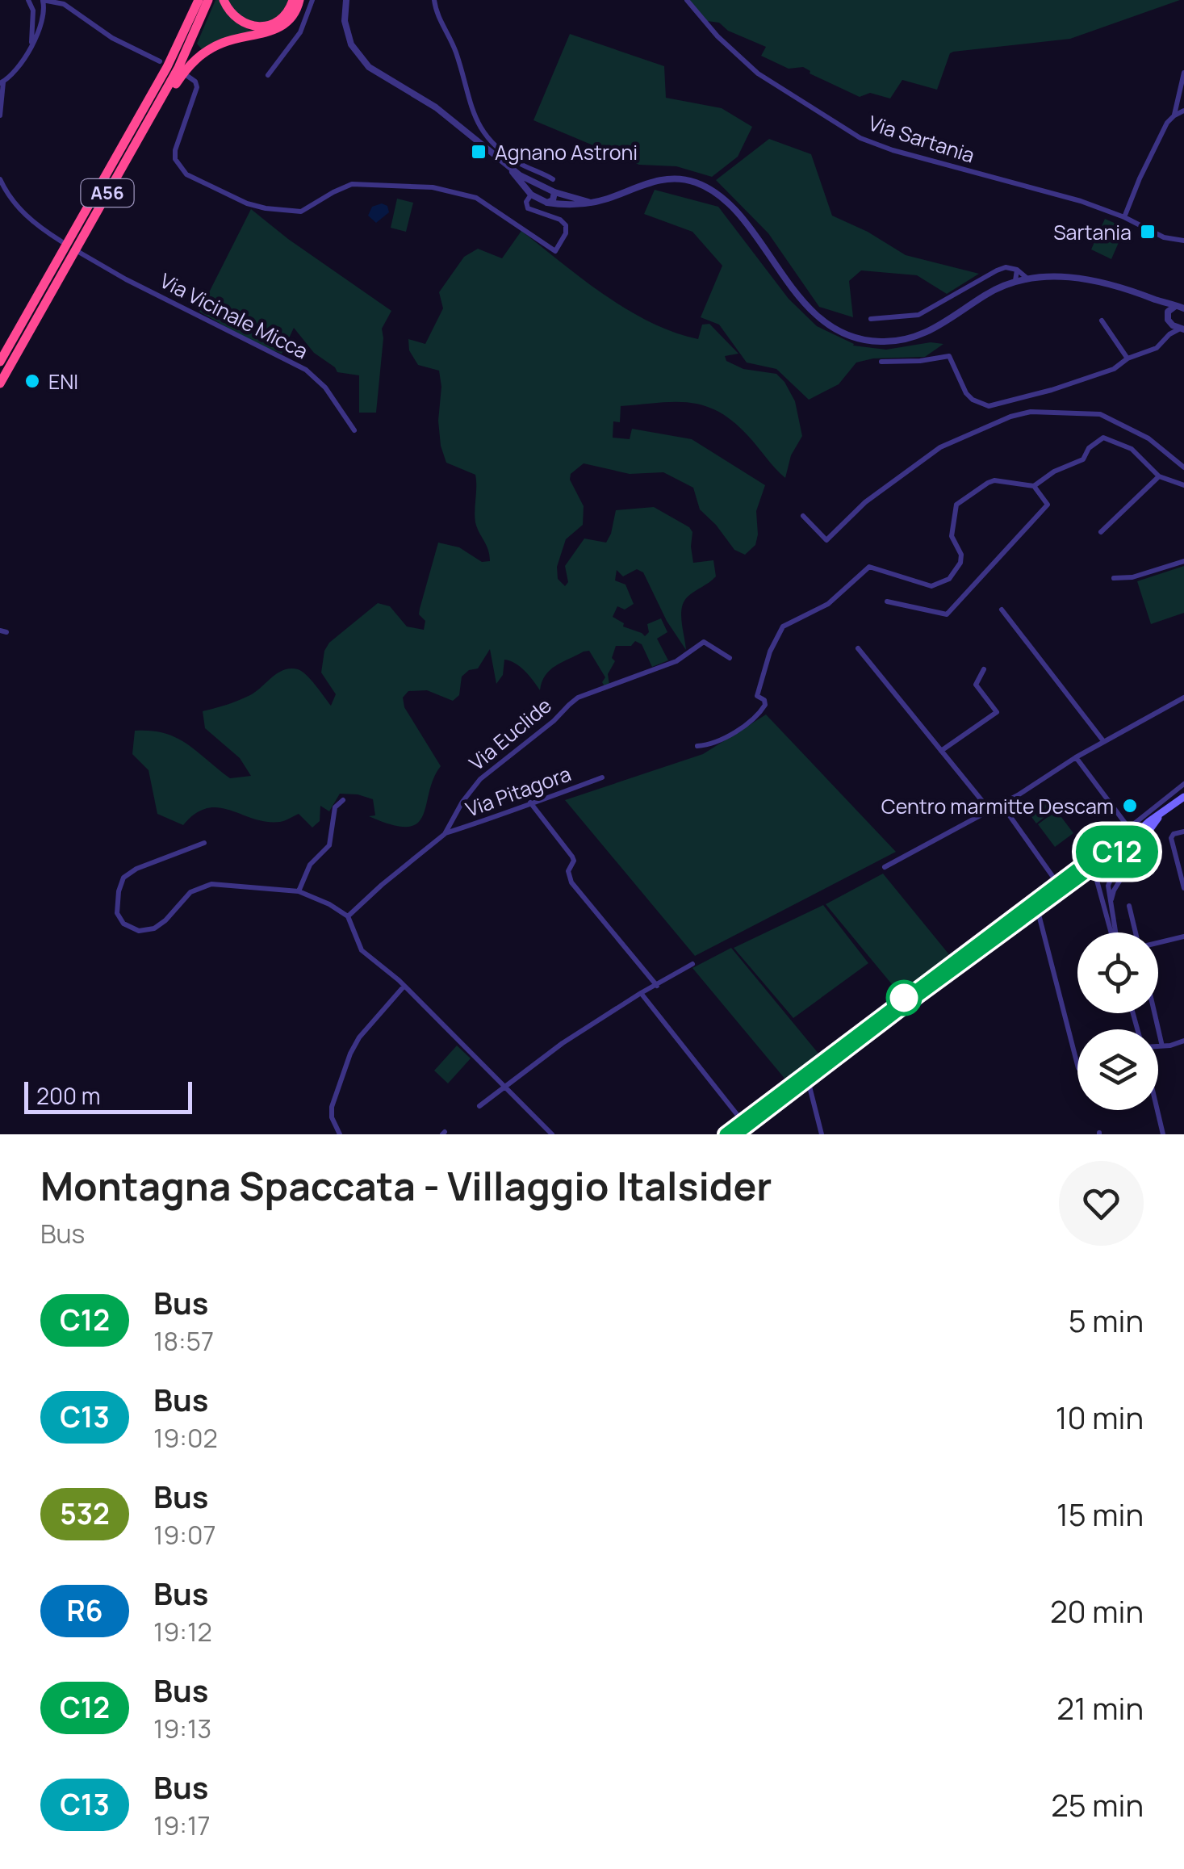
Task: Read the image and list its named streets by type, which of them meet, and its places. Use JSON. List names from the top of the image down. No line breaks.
{"streets":{"highway":["A56"],"street":["Via Sartania","Via Vicinale Micca","Via Euclide","Via Pitagora"]},"crossings":[["Via Euclide","Via Pitagora"]],"places":{"transit":["Agnano Astroni","Sartania"],"other":["ENI","Centro marmitte Descam"]},"lines":["bus line C12"],"scale_bar":"200 m","page":{"on_map":"C12","scale":"200 m","heading":["Montagna Spaccata - Villaggio Italsider","Bus"],"list":[{"mark":"C12","name":"Bus","note":"18:57","value":"5 min"},{"mark":"C13","name":"Bus","note":"19:02","value":"10 min"},{"mark":"532","name":"Bus","note":"19:07","value":"15 min"},{"mark":"R6","name":"Bus","note":"19:12","value":"20 min"},{"mark":"C12","name":"Bus","note":"19:13","value":"21 min"},{"mark":"C13","name":"Bus","note":"19:17","value":"25 min"}]}}
